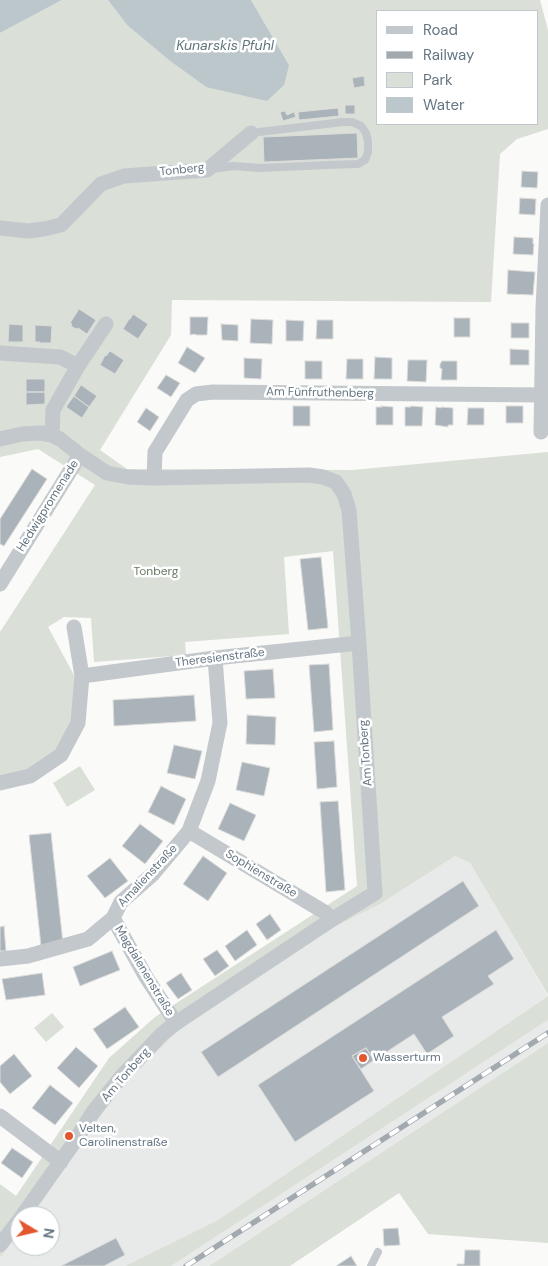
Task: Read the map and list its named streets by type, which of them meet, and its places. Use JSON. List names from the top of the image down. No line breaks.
{"streets":{"street":["Tonberg","Am Fünfruthenberg","Hedwigpromenade","Theresienstraße","Am Tonberg","Sophienstraße","Amalienstraße","Magdalenenstraße"]},"crossings":[["Am Fünfruthenberg","Am Tonberg"],["Hedwigpromenade","Am Tonberg"],["Theresienstraße","Am Tonberg"],["Theresienstraße","Amalienstraße"],["Am Tonberg","Sophienstraße"],["Am Tonberg","Magdalenenstraße"],["Sophienstraße","Amalienstraße"],["Amalienstraße","Magdalenenstraße"]],"water":["Kunarskis Pfuhl"],"parks":["Tonberg"],"places":["Wasserturm","Velten, Carolinenstraße"],"legend":["Road","Railway","Park","Water"],"north":"right"}
